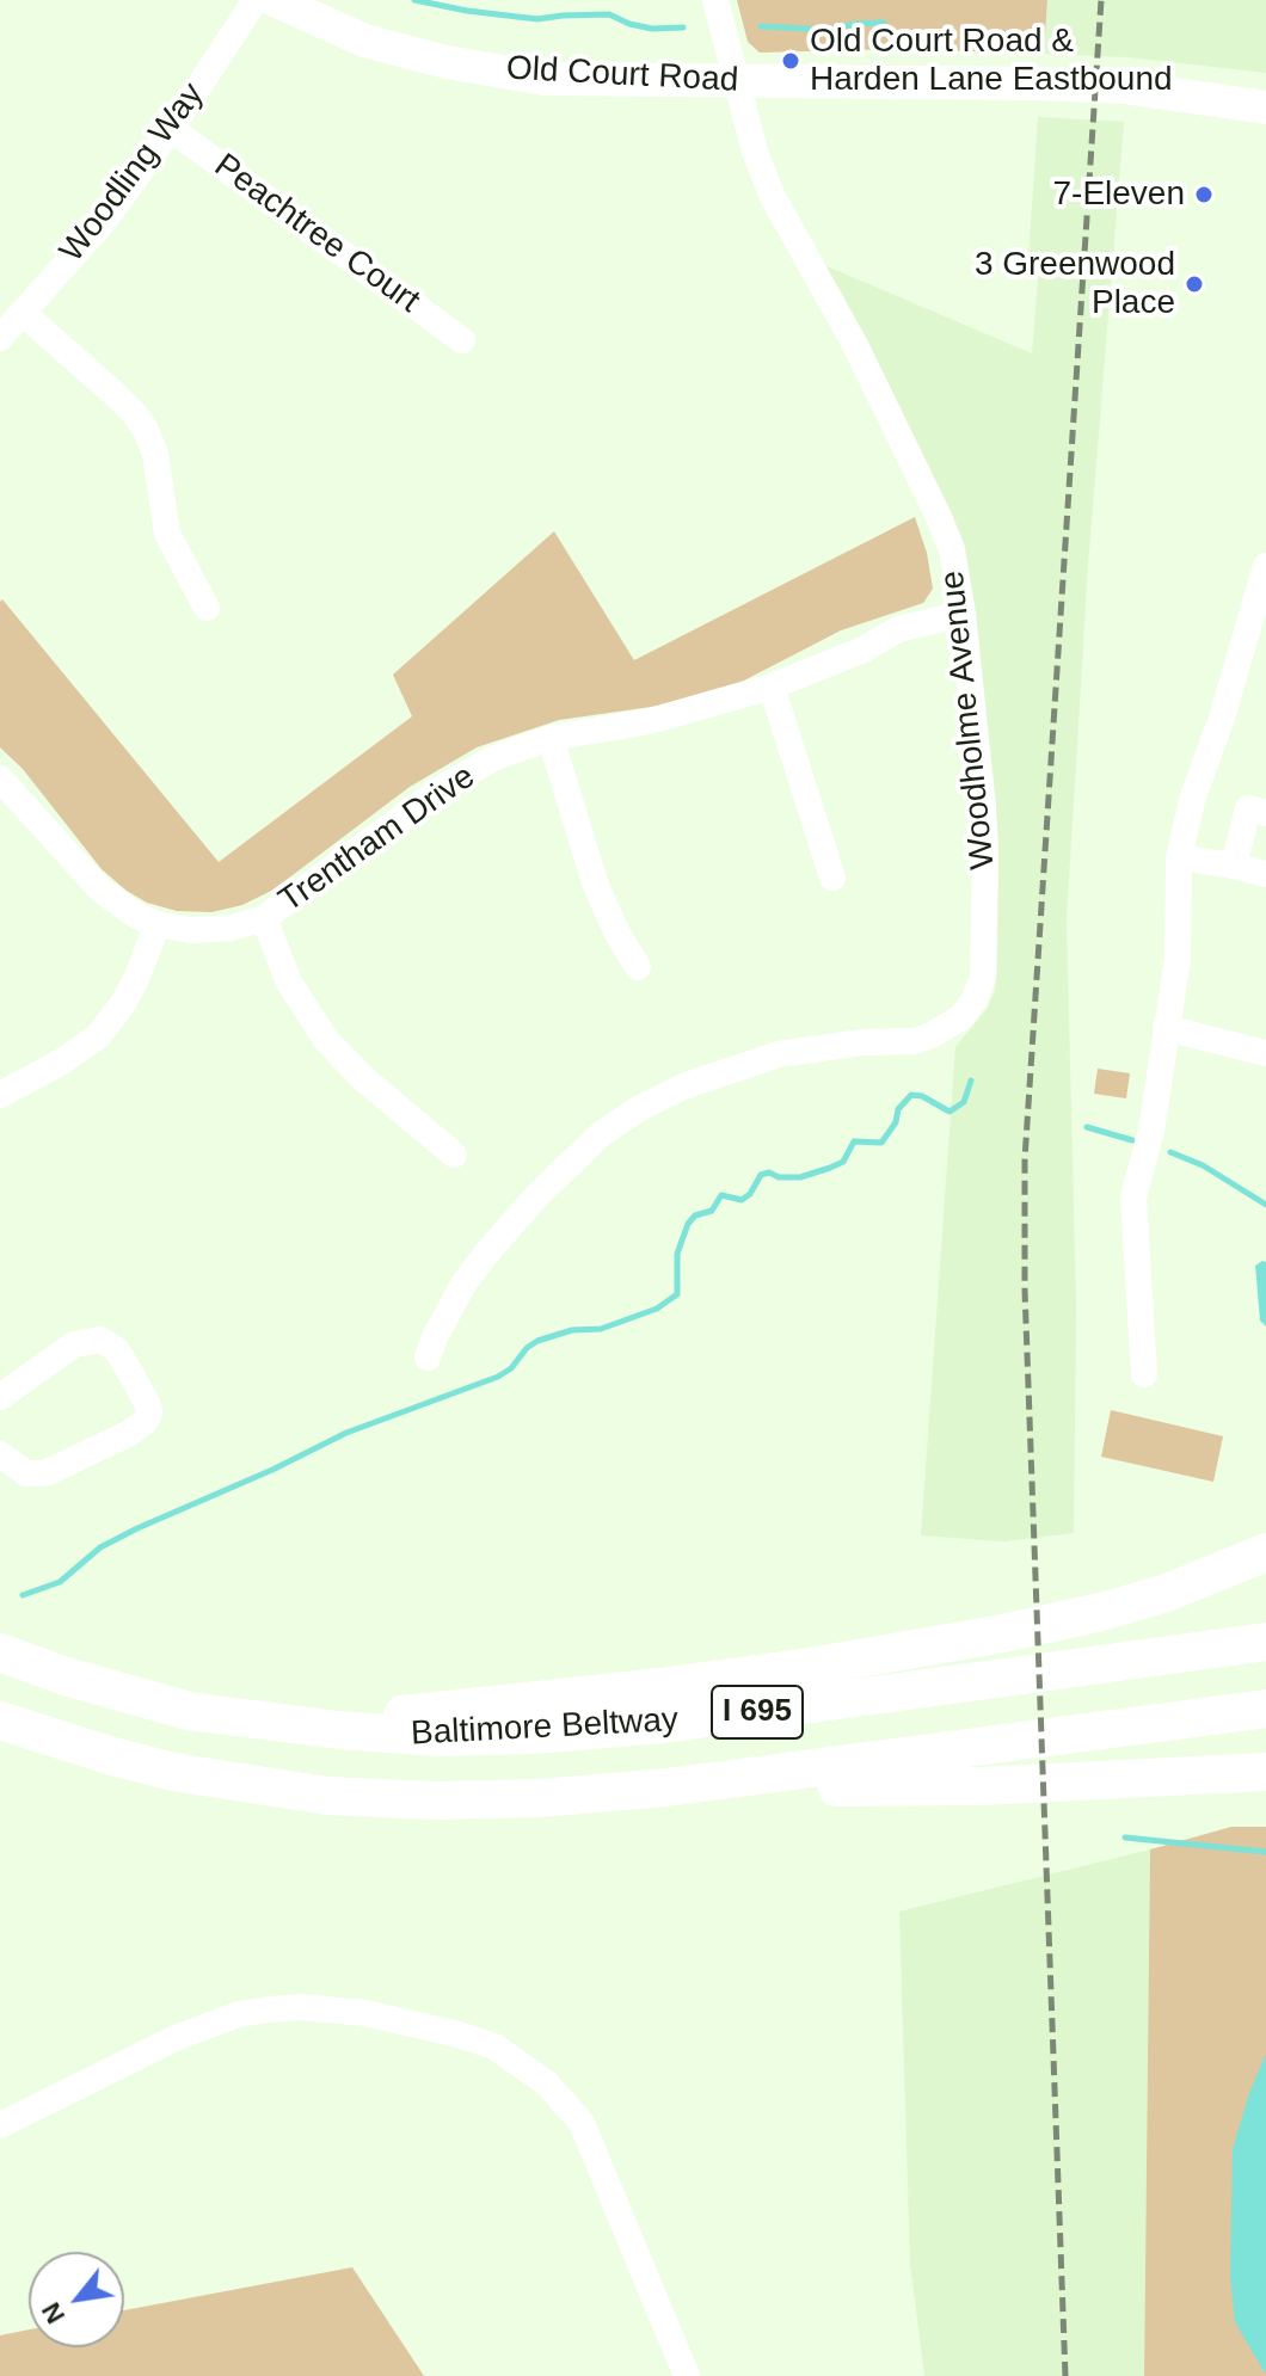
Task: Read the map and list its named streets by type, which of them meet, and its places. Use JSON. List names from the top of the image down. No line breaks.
{"streets":{"highway":["I 695","Baltimore Beltway"],"main road":["Old Court Road"],"street":["Woodling Way","Peachtree Court","Woodholme Avenue","Trentham Drive"]},"crossings":[["Old Court Road","Woodholme Avenue"],["Woodling Way","Peachtree Court"],["Woodholme Avenue","Trentham Drive"]],"places":["Old Court Road & Harden Lane Eastbound","7-Eleven","3 Greenwood Place"],"north":"bottom left"}
